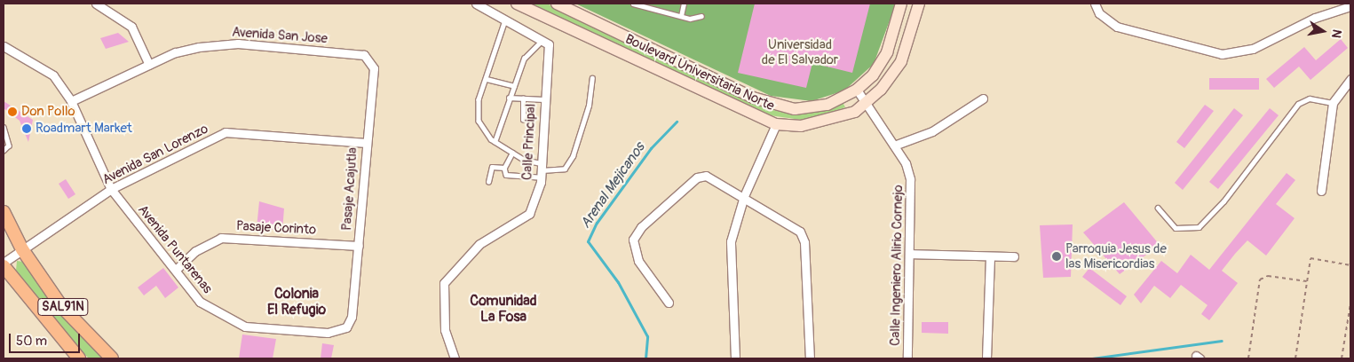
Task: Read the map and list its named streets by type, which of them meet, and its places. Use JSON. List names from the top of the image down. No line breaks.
{"streets":{"main road":["Boulevard Universitaria Norte","SAL91N"],"street":["Avenida San Jose","Calle Principal","Avenida San Lorenzo","Pasaje Acajutla","Pasaje Corinto","Avenida Puntarenas","Calle Ingeniero Alirio Cornejo"]},"crossings":[["Avenida San Jose","Pasaje Acajutla"],["Avenida San Jose","Avenida Puntarenas"],["Boulevard Universitaria Norte","Calle Ingeniero Alirio Cornejo"],["Avenida San Lorenzo","Pasaje Acajutla"],["Avenida San Lorenzo","Avenida Puntarenas"],["Avenida San Lorenzo","SAL91N"],["Pasaje Acajutla","Pasaje Corinto"],["Pasaje Acajutla","Avenida Puntarenas"],["Pasaje Corinto","Avenida Puntarenas"]],"districts":["Colonia El Refugio","Comunidad La Fosa"],"water":["Arenal Mejicanos"],"parks":["Universidad de El Salvador"],"places":["Don Pollo","Roadmart Market","Parroquia Jesus de las Misericordias"],"scale_bar":"50 m","north":"right"}
